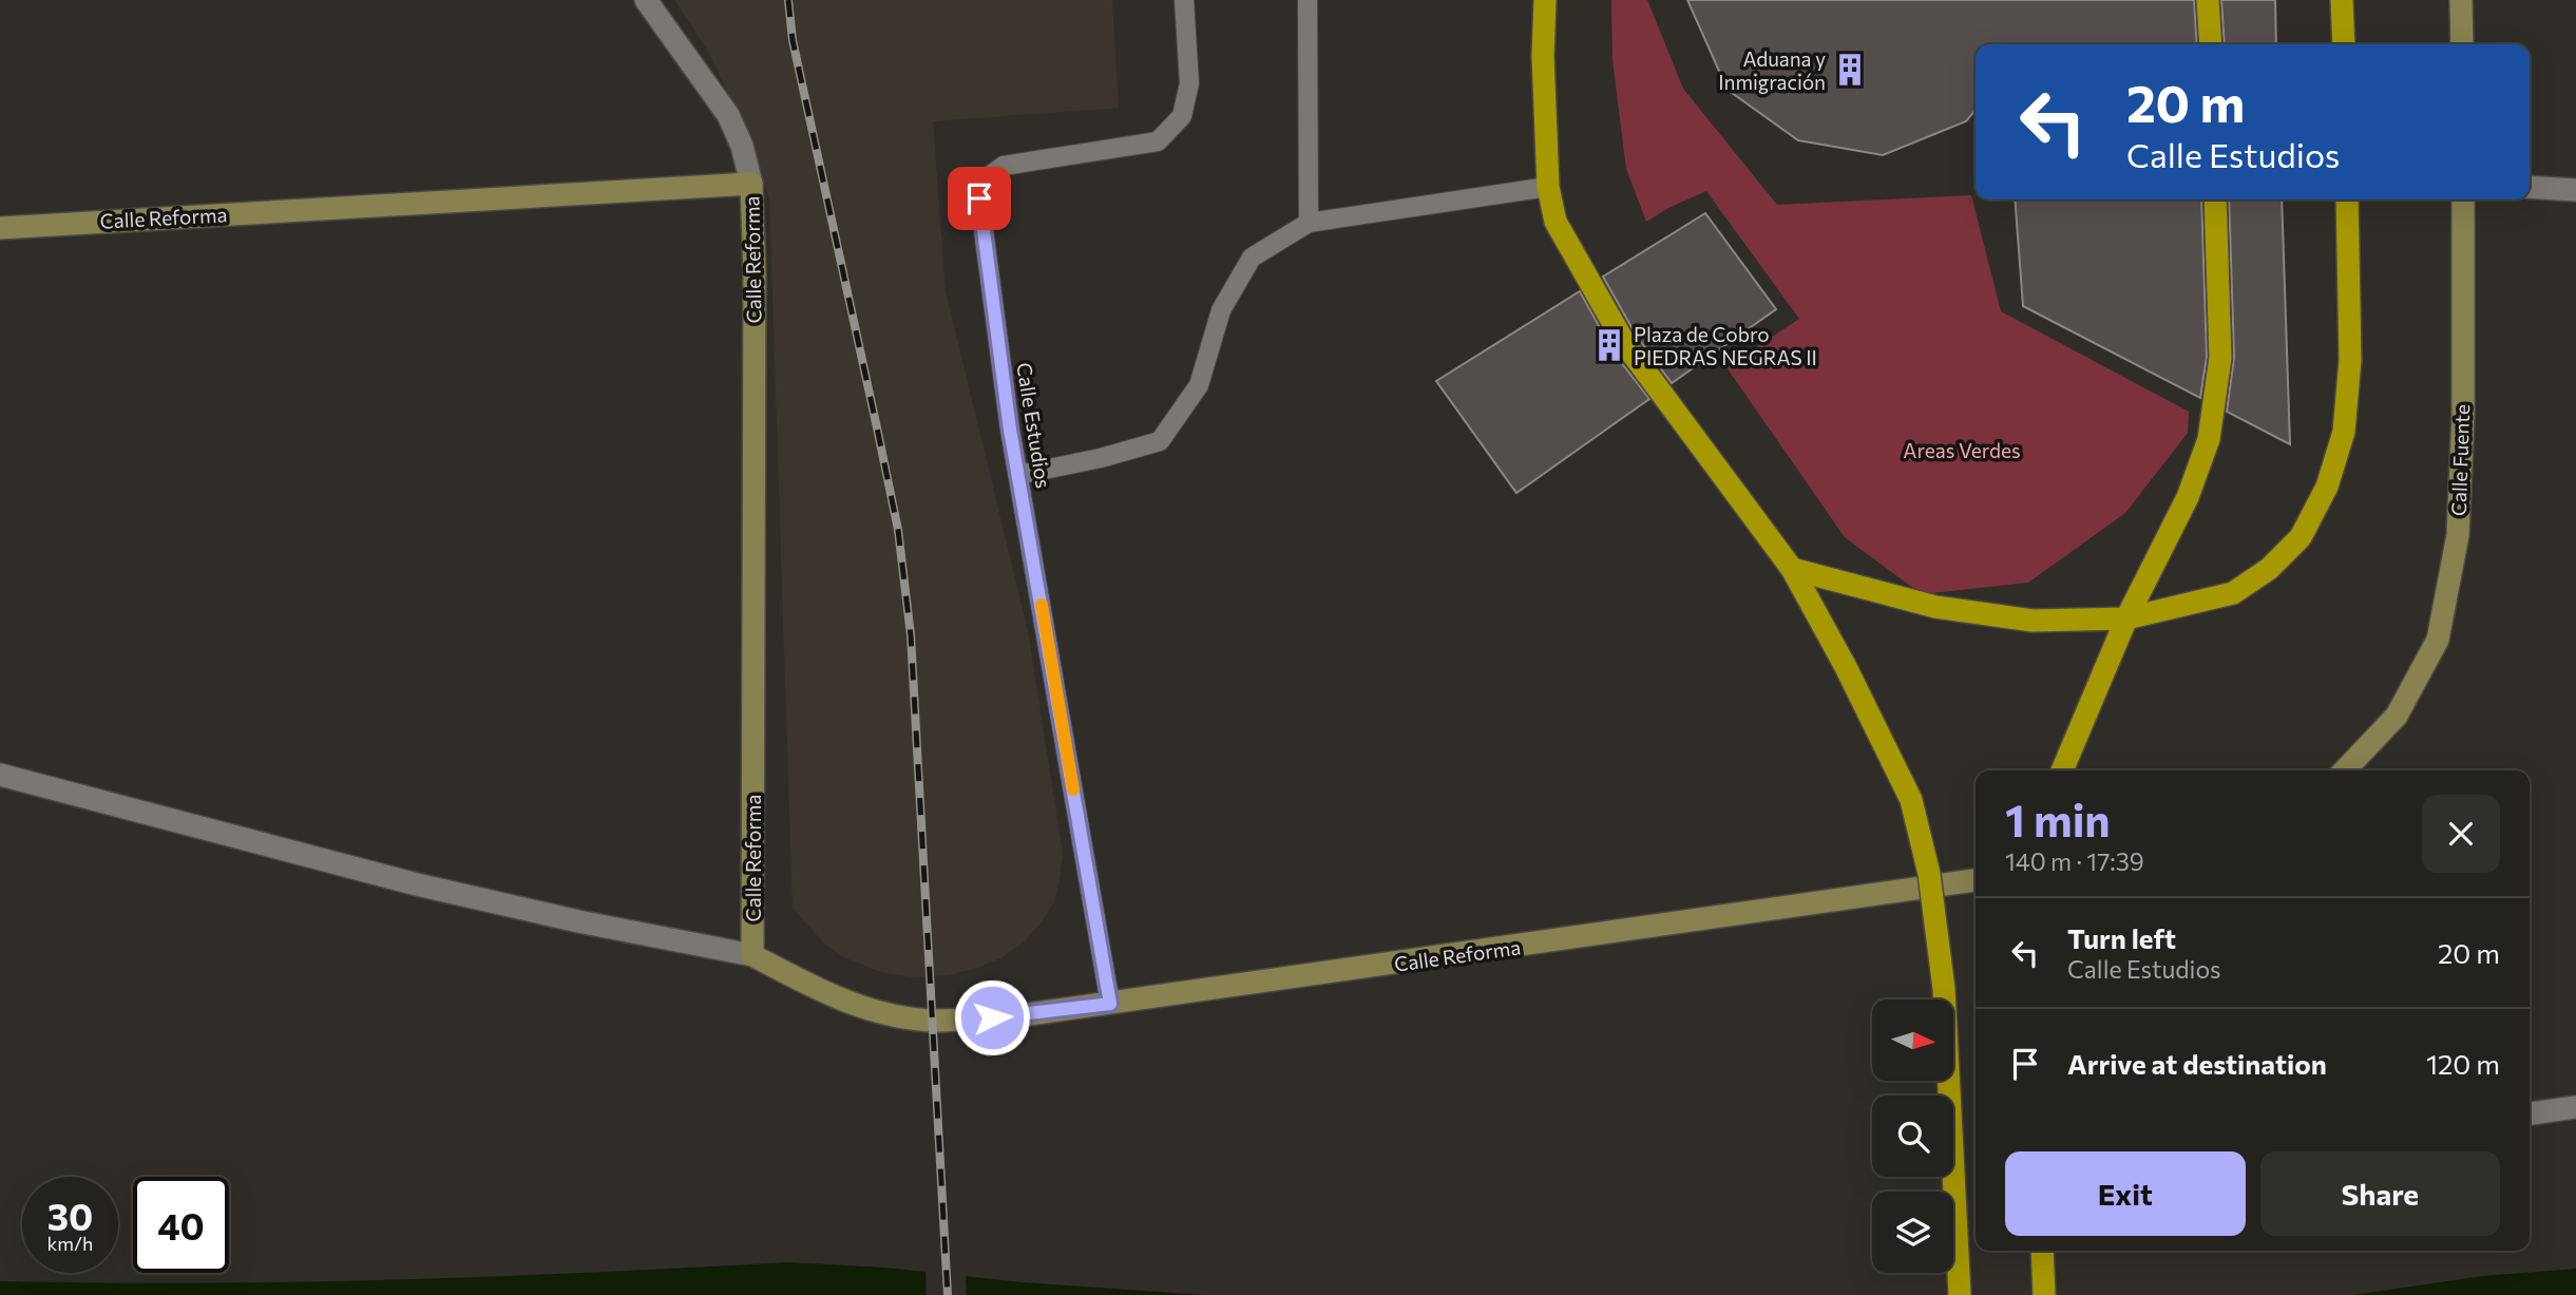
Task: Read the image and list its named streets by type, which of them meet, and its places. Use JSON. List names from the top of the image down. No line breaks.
{"streets":{"street":["Calle Reforma","Calle Fuente"],"lane":["Calle Estudios"]},"crossings":[["Calle Reforma","Calle Estudios"]],"parks":["Areas Verdes"],"places":{"building":["Aduana y Inmigración","Plaza de Cobro PIEDRAS NEGRAS II"]},"north":"right","page":{"turn":["20 m","Calle Estudios"],"heading":["1 min","140 m · 17:39"],"list":[{"name":"Turn left","note":"Calle Estudios","value":"20 m"},{"name":"Arrive at destination","value":"120 m"}],"buttons":["Exit","Share"],"speed":"30 km/h","limit":"40"}}
